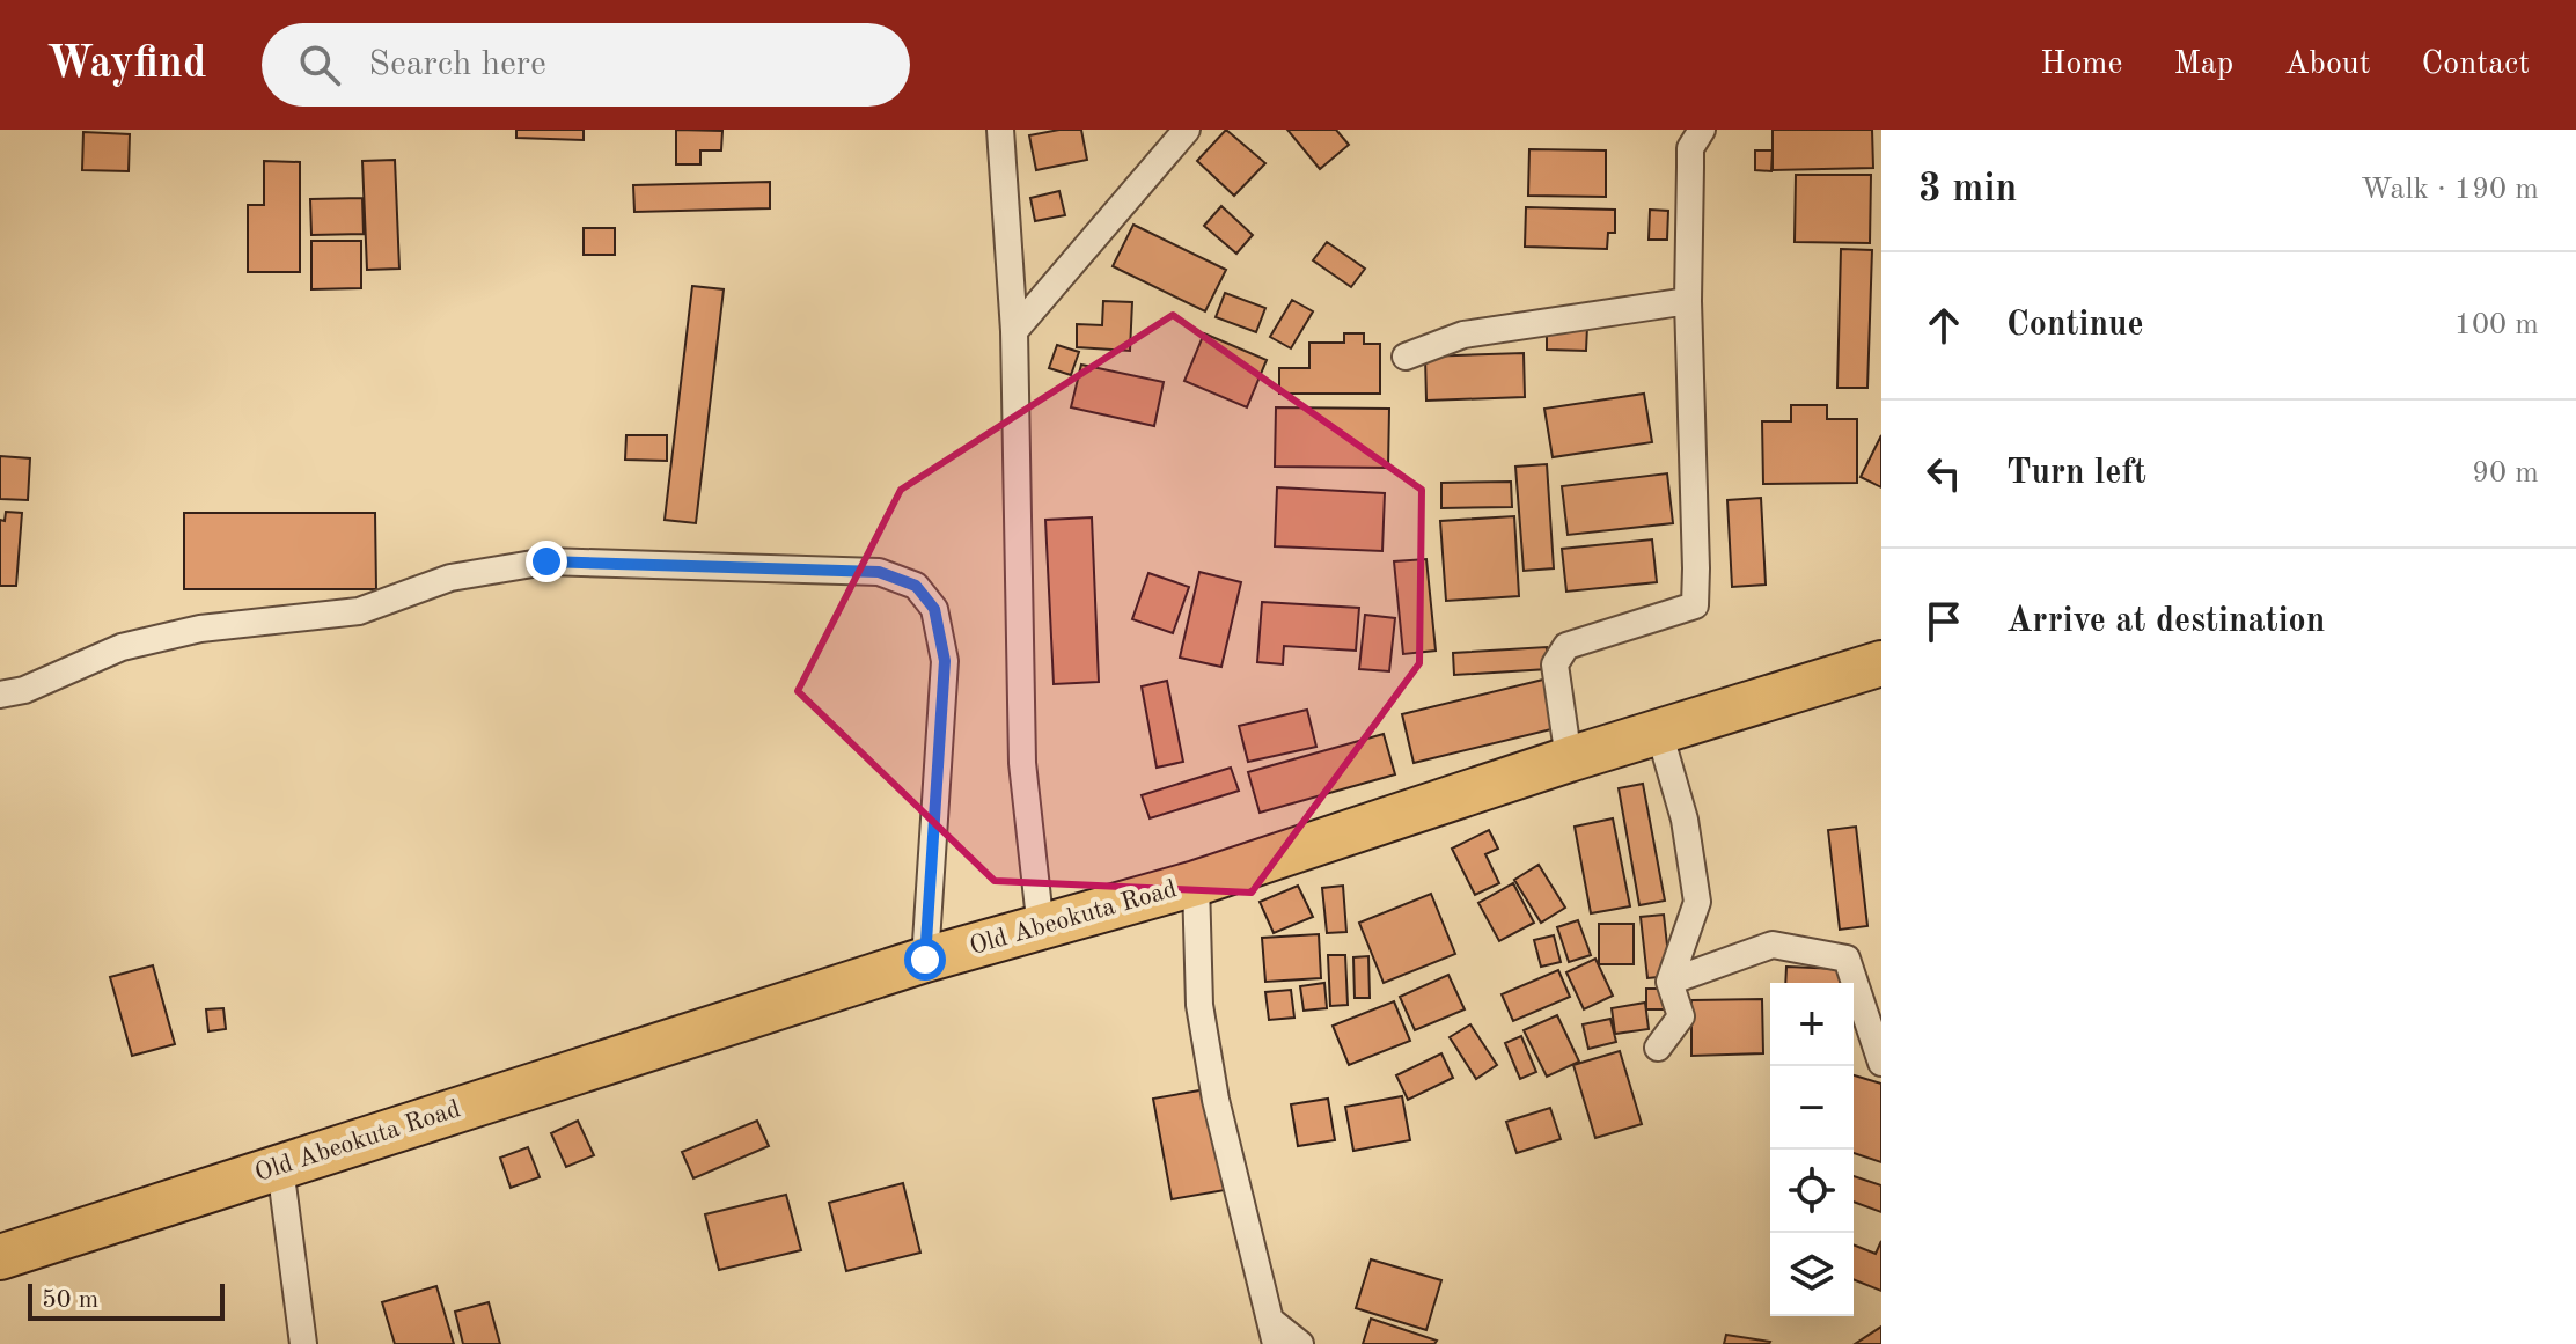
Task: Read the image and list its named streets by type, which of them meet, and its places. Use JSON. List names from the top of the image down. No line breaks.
{"streets":{"highway":["Old Abeokuta Road"]},"scale_bar":"50 m","page":{"header":"Wayfind","search":"Search here","nav":["Home","Map","About","Contact"],"heading":["3 min","Walk · 190 m"],"list":[["Continue","100 m"],["Turn left","90 m"],"Arrive at destination"],"map_buttons":["+","−"],"scale":"50 m"}}
